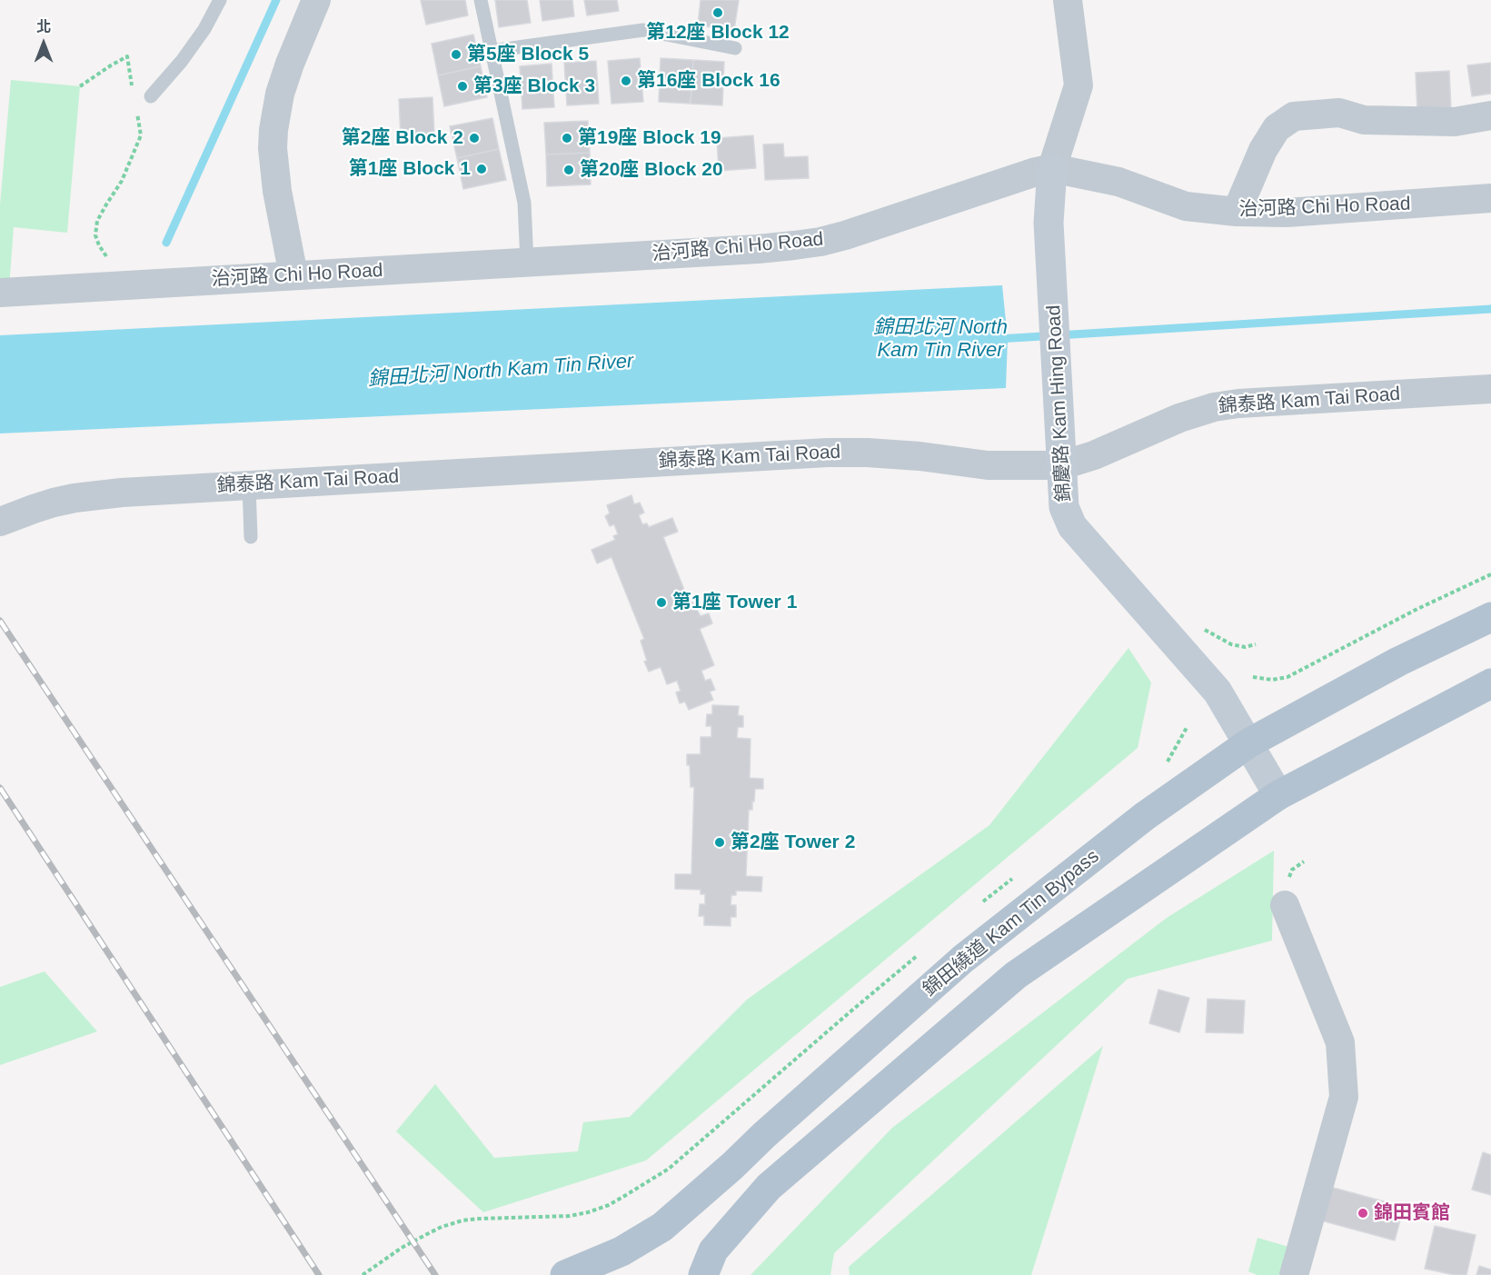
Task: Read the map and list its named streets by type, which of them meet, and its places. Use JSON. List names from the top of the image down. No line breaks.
{"streets":{"main road":["錦田繞道 Kam Tin Bypass"],"street":["治河路 Chi Ho Road","錦泰路 Kam Tai Road","錦慶路 Kam Hing Road"]},"crossings":[["治河路 Chi Ho Road","錦慶路 Kam Hing Road"],["錦泰路 Kam Tai Road","錦慶路 Kam Hing Road"],["錦慶路 Kam Hing Road","錦田繞道 Kam Tin Bypass"]],"water":["錦田北河 North Kam Tin River"],"places":["第12座 Block 12","第5座 Block 5","第16座 Block 16","第3座 Block 3","第2座 Block 2","第19座 Block 19","第1座 Block 1","第20座 Block 20","第1座 Tower 1","第2座 Tower 2","錦田賓館"],"north":"top"}
